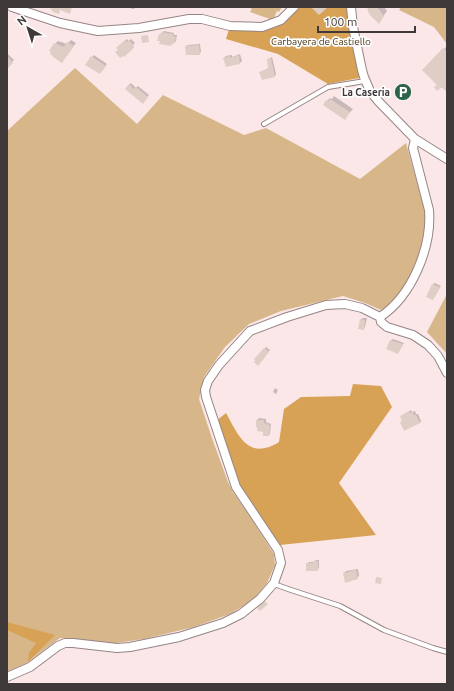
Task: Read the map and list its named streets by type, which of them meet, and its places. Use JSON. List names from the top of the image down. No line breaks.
{"parks":["Carbayera de Castiello"],"places":{"parking":["La Caseria"]},"scale_bar":"100 m","north":"top left"}
